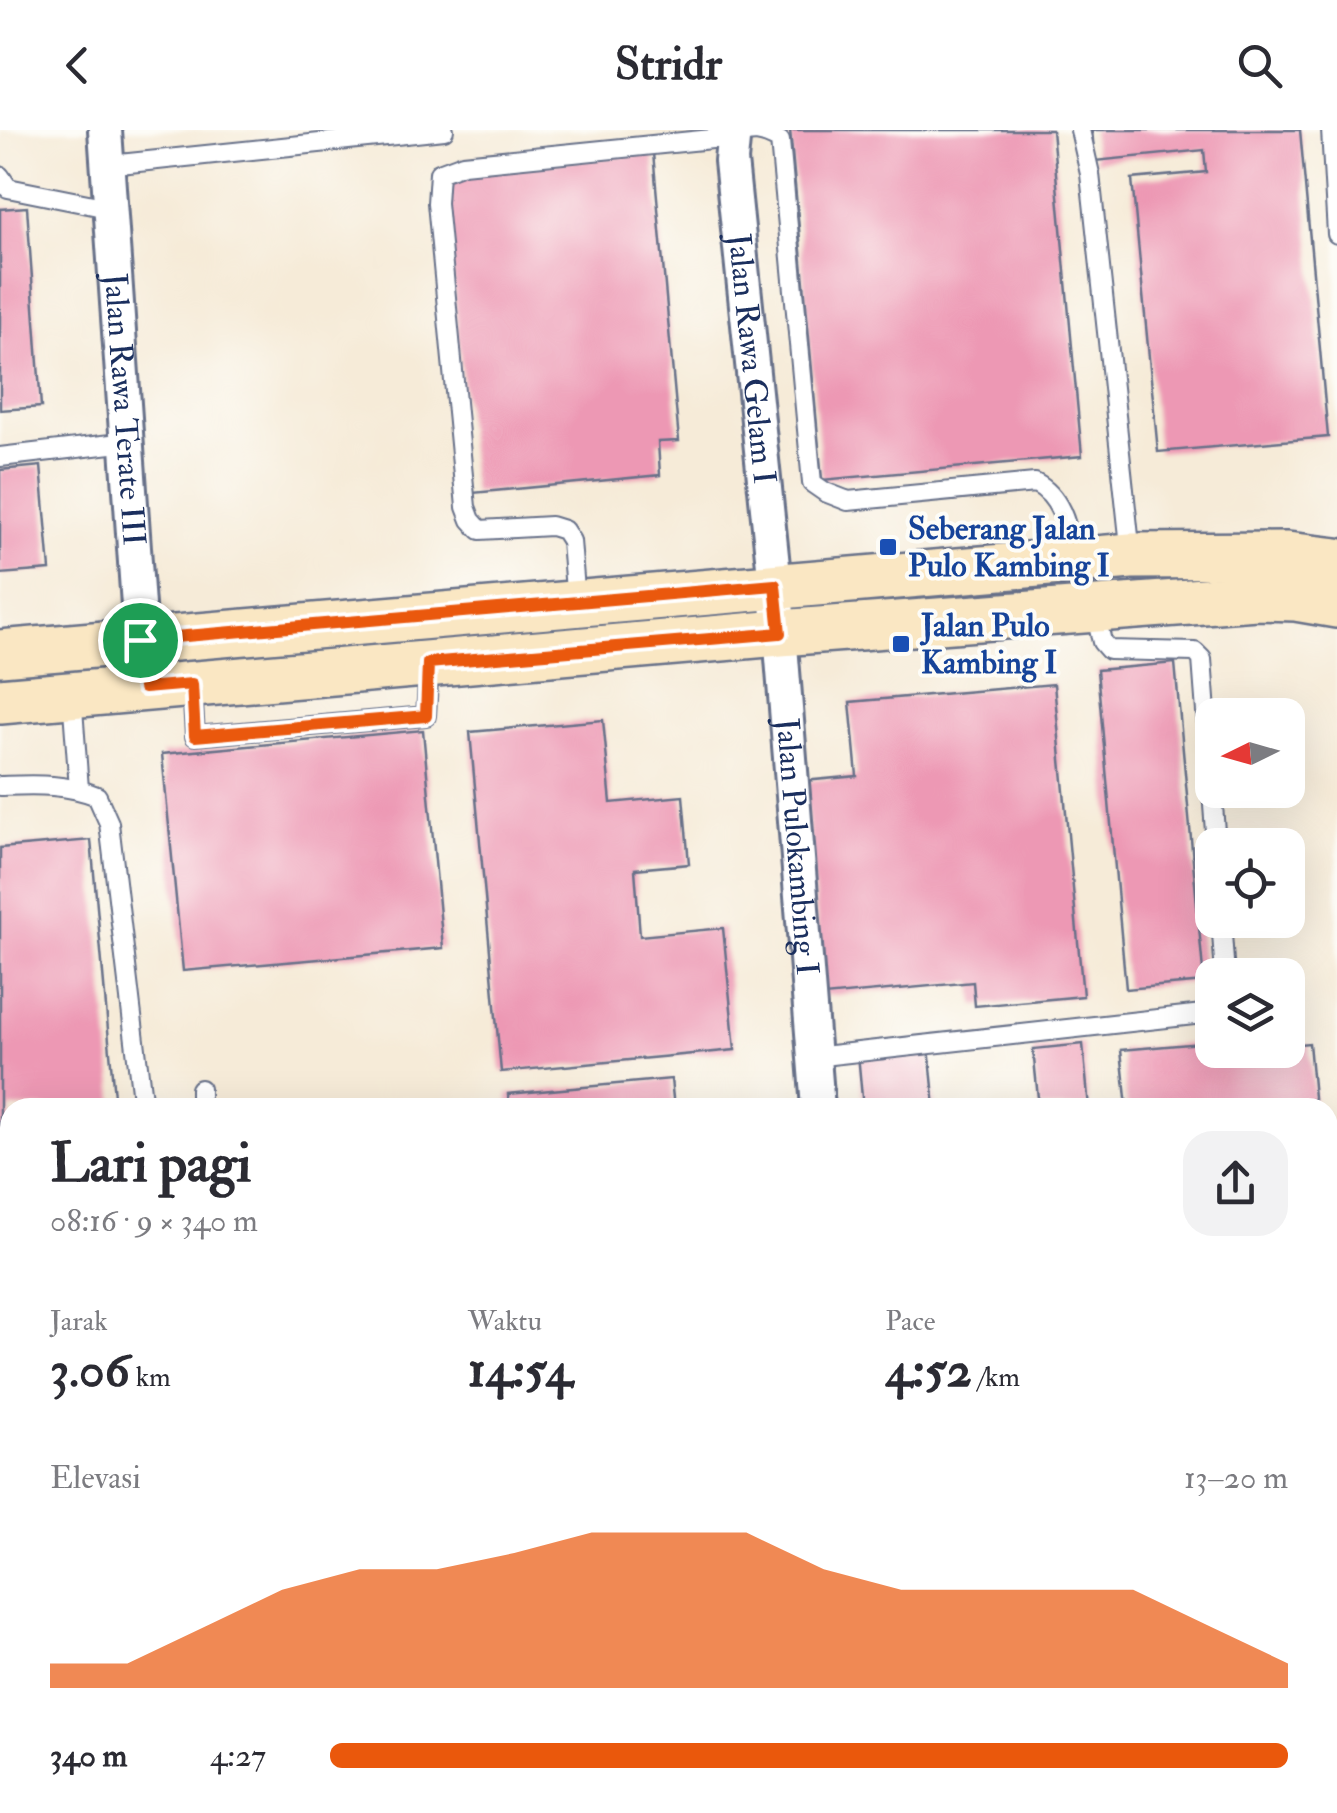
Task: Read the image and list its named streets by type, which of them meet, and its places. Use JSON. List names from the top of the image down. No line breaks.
{"streets":{"street":["Jalan Rawa Gelam I","Jalan Rawa Terate III","Jalan Pulokambing I"]},"crossings":[["Jalan Rawa Gelam I","Jalan Pulokambing I"]],"places":{"transit":["Seberang Jalan Pulo Kambing I","Jalan Pulo Kambing I"]},"north":"left","page":{"header":"Stridr","heading":["Lari pagi","08:16 · 9 × 340 m"],"stats":[["Jarak","3.06 km"],["Waktu","14:54"],["Pace","4:52 /km"]],"chart":["Elevasi","13–20 m"],"list":[{"name":"340 m","note":"4:27"}]}}
